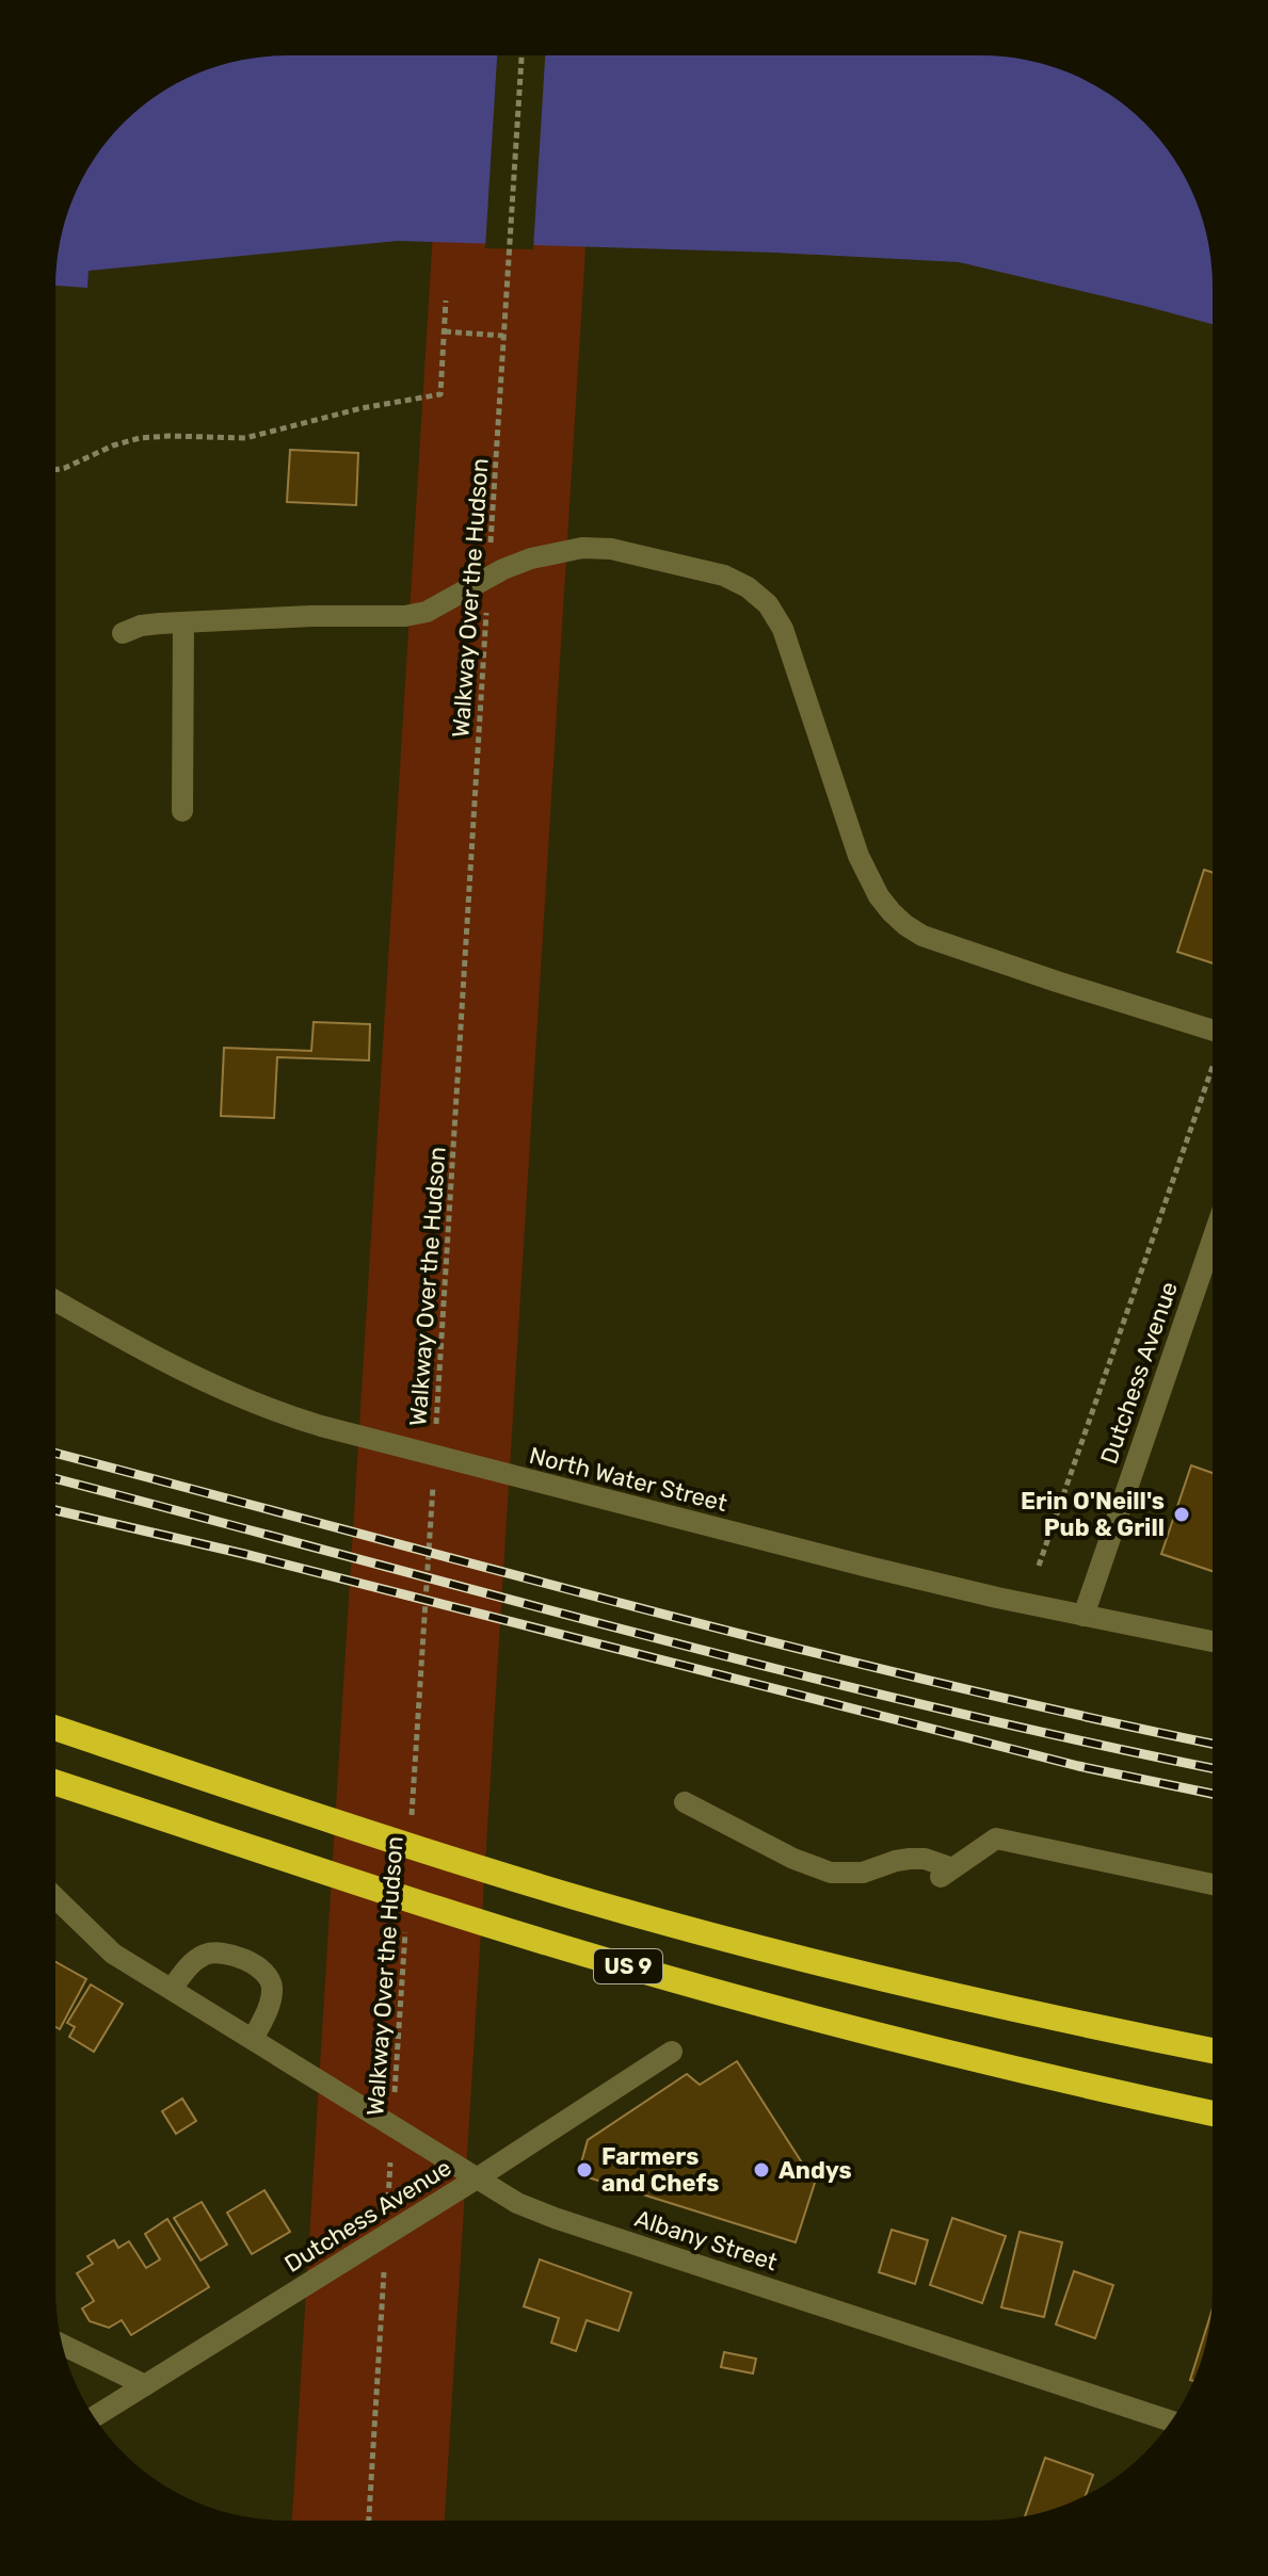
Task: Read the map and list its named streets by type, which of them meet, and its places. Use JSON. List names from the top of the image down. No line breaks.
{"streets":{"highway":["US 9"],"street":["Dutchess Avenue","North Water Street","Albany Street"],"path":["Walkway Over the Hudson"]},"crossings":[["Dutchess Avenue","North Water Street"],["Dutchess Avenue","Albany Street"]],"places":["Erin O'Neill's Pub & Grill","Farmers and Chefs","Andys"]}
